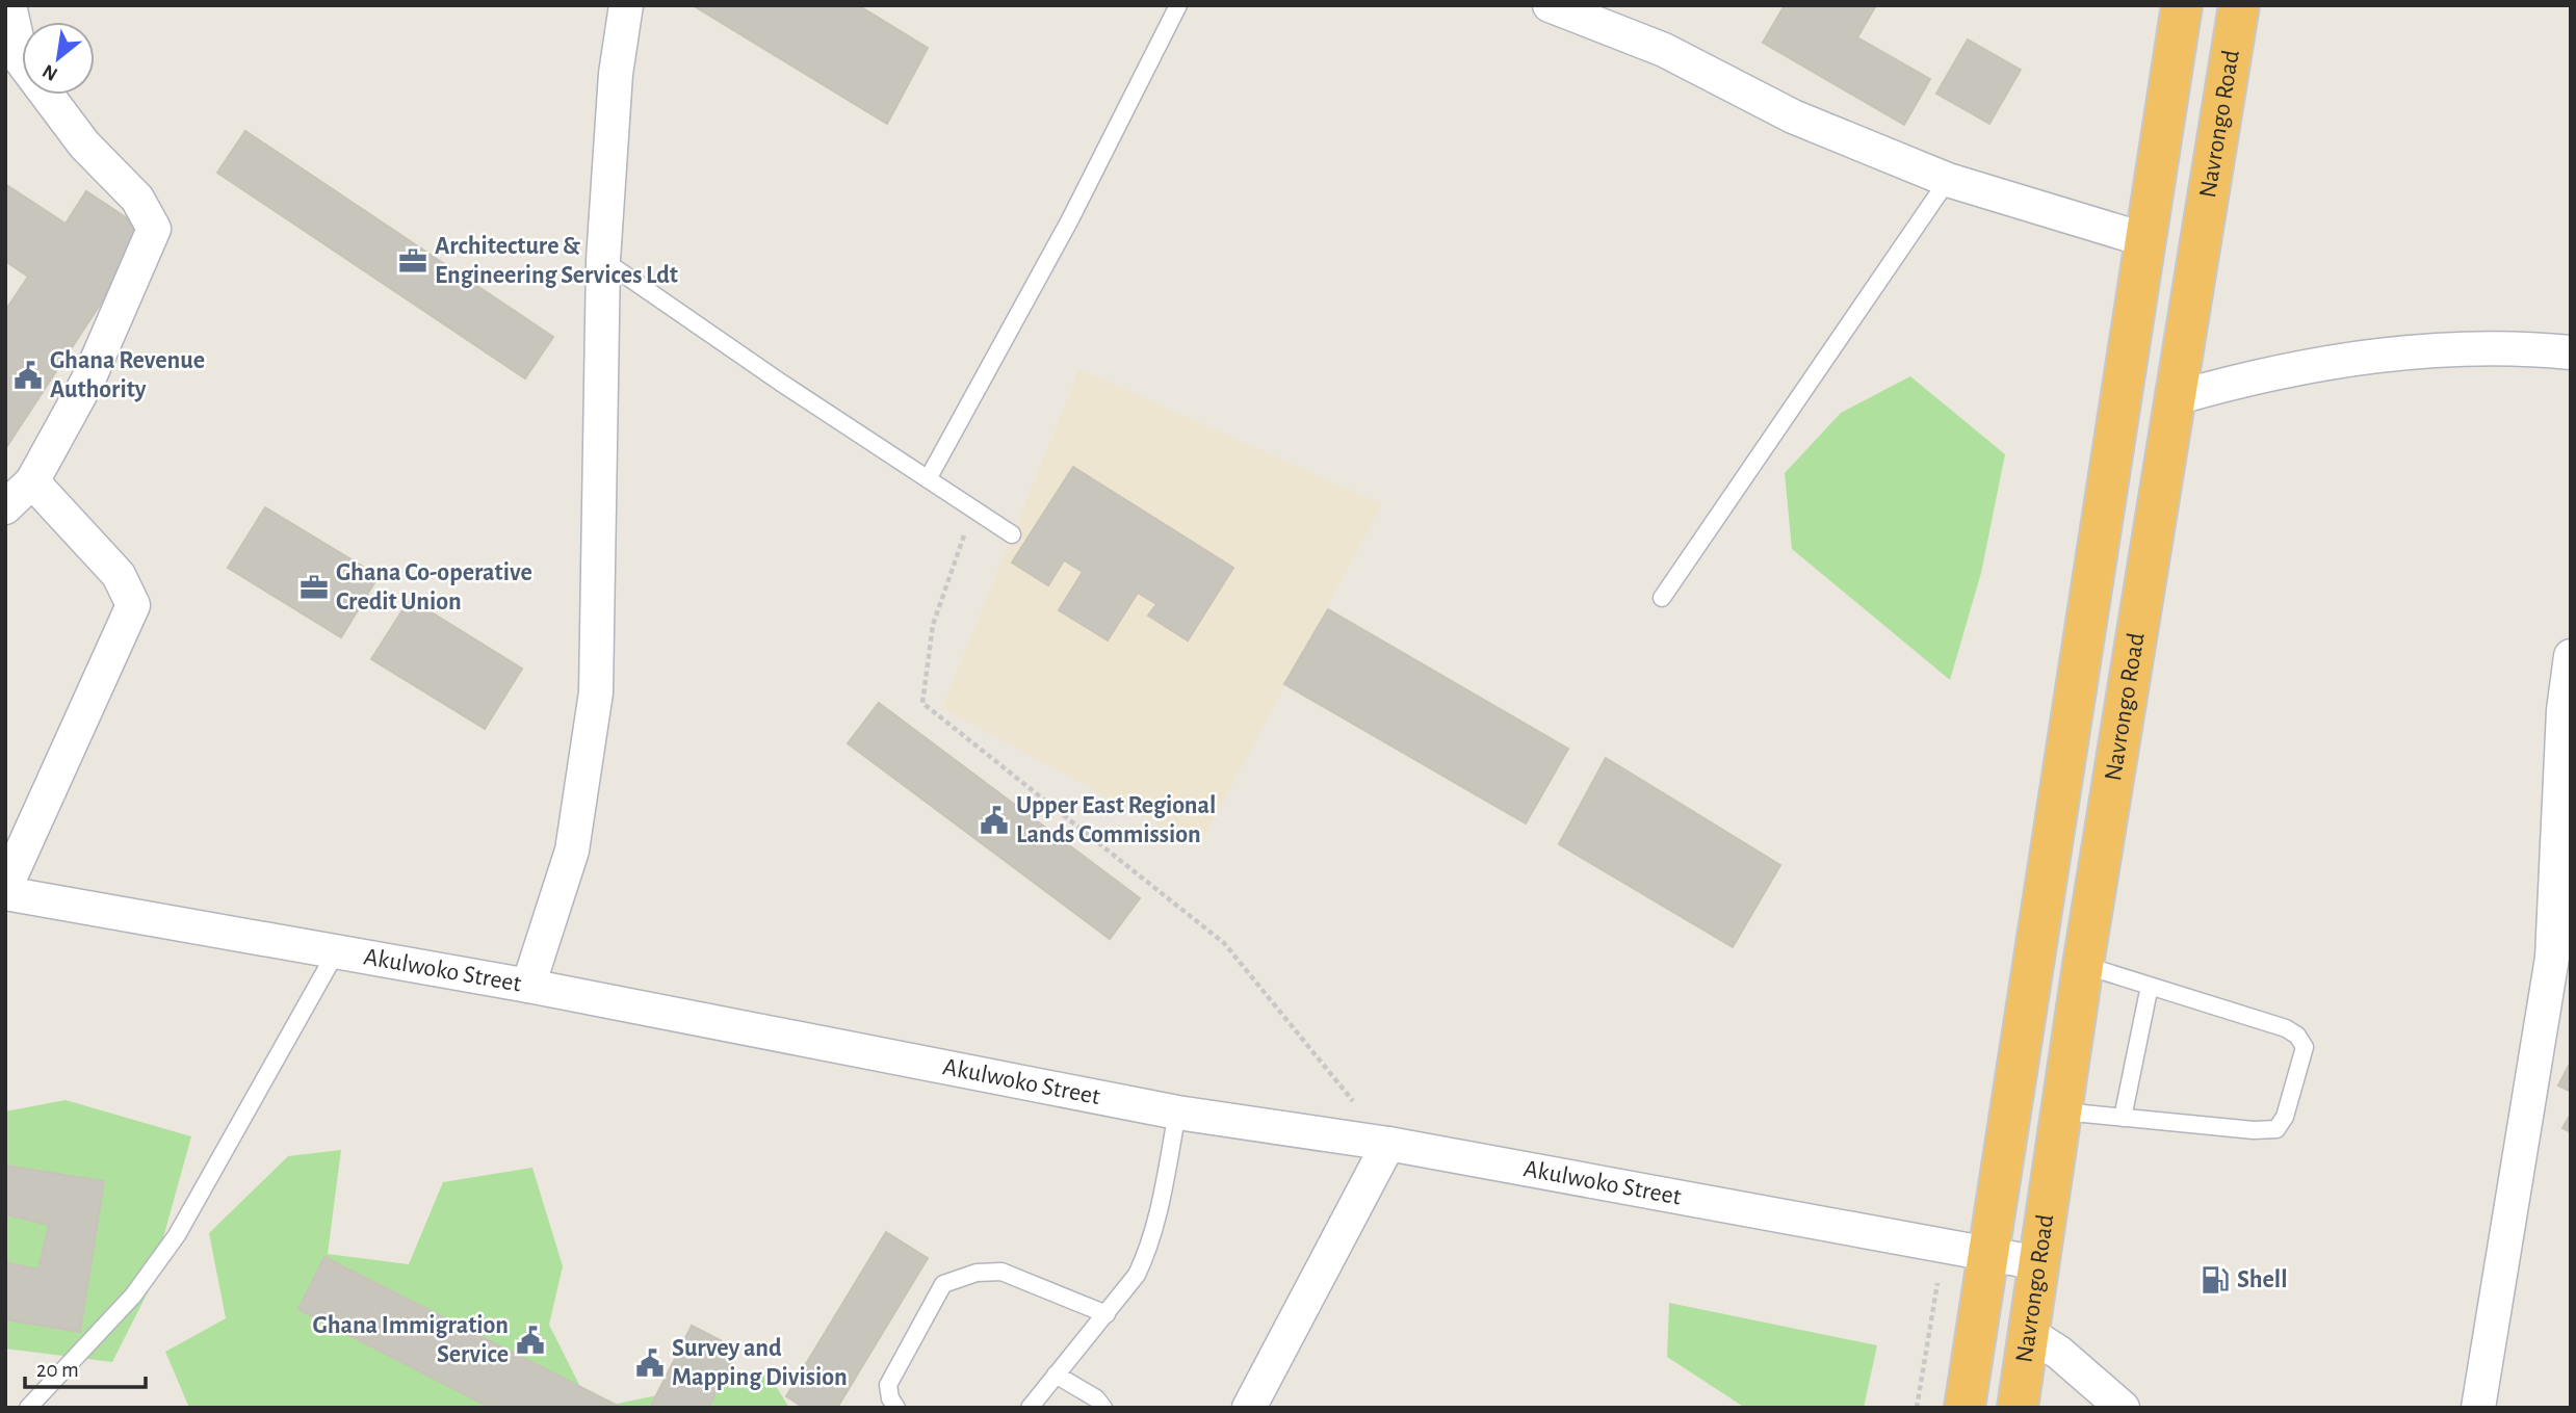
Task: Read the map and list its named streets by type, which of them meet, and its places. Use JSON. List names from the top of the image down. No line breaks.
{"streets":{"highway":["Navrongo Road"],"street":["Akulwoko Street"]},"crossings":[["Navrongo Road","Akulwoko Street"]],"places":{"office":["Architecture & Engineering Services Ldt","Ghana Co-operative Credit Union"],"public building":["Ghana Revenue Authority","Upper East Regional Lands Commission","Ghana Immigration Service","Survey and Mapping Division"],"fuel station":["Shell"]},"scale_bar":"20 m","north":"bottom left"}
